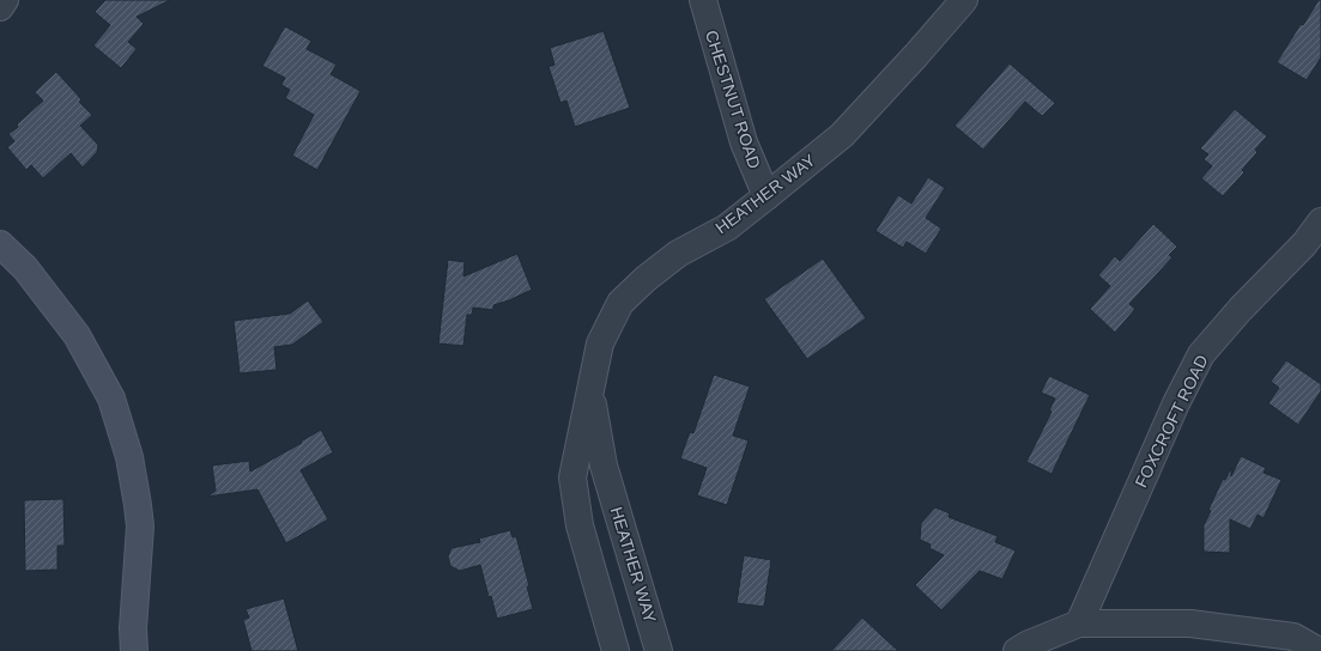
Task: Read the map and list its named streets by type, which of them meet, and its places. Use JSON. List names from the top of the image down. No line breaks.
{"streets":{"street":["CHESTNUT ROAD","HEATHER WAY","FOXCROFT ROAD"]},"crossings":[["CHESTNUT ROAD","HEATHER WAY"]]}
